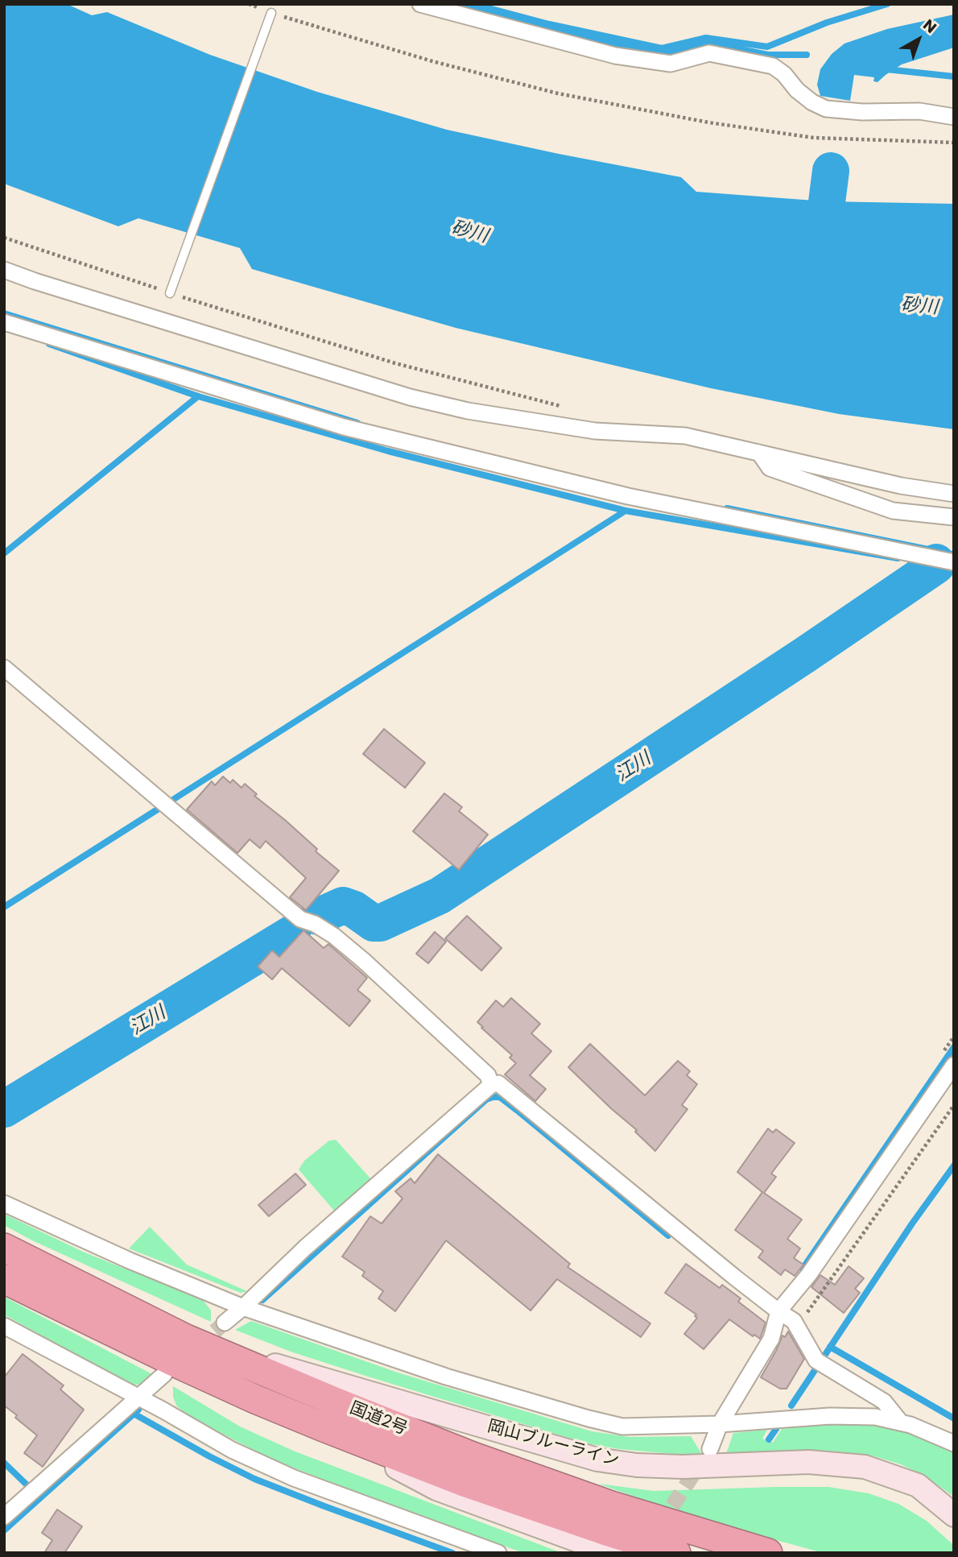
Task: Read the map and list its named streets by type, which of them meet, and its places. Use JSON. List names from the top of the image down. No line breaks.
{"streets":{"highway":["国道2号"],"main road":["岡山ブルーライン"]},"crossings":[["国道2号","岡山ブルーライン"]],"water":["砂川","江川"],"north":"top right"}
